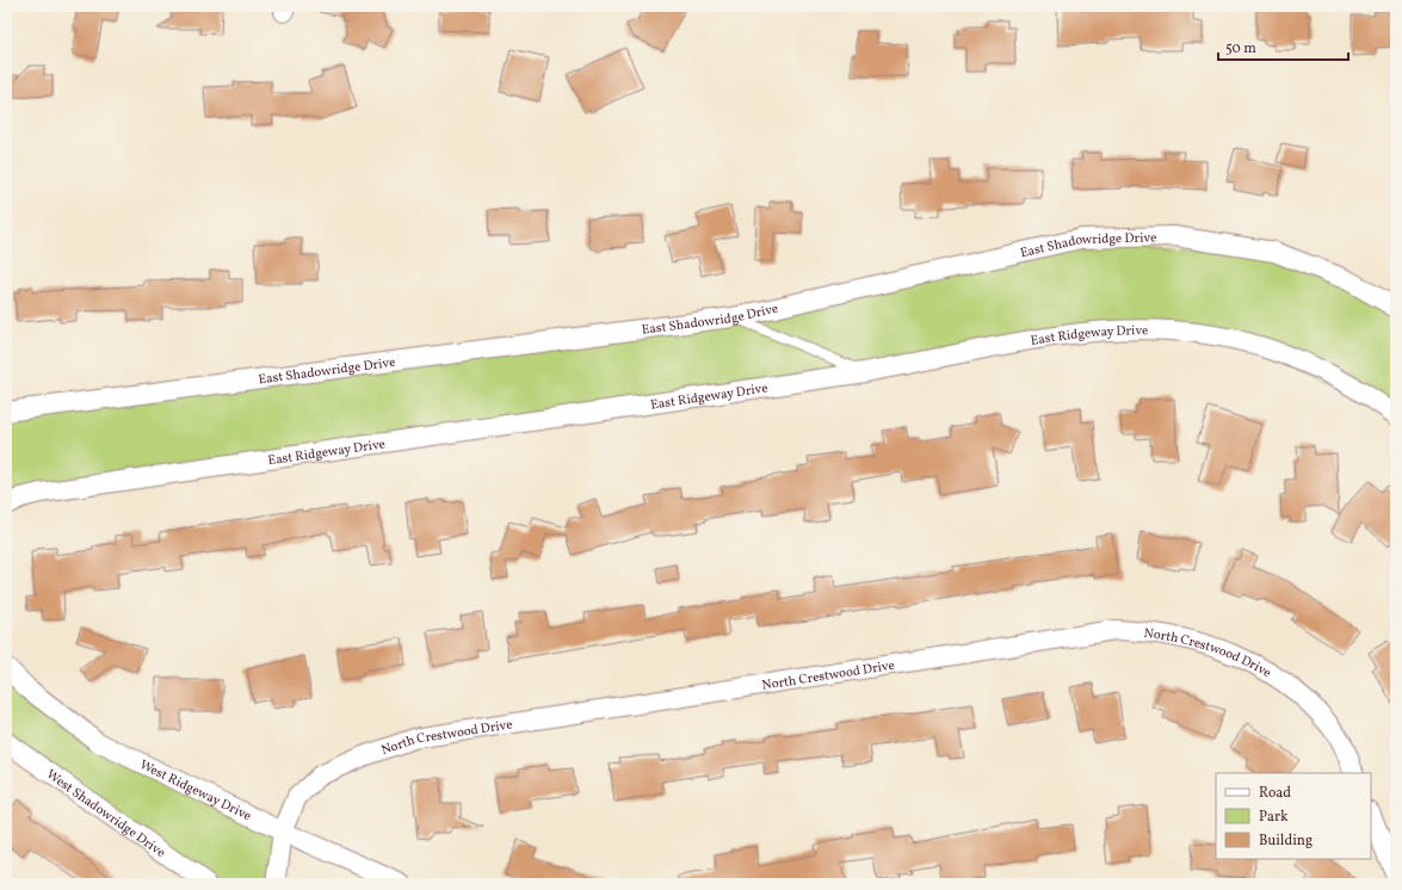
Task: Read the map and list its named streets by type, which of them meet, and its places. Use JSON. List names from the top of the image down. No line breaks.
{"streets":{"street":["East Shadowridge Drive","East Ridgeway Drive","North Crestwood Drive","West Ridgeway Drive","West Shadowridge Drive"]},"crossings":[["North Crestwood Drive","West Ridgeway Drive"]],"legend":["Road","Park","Building"],"scale_bar":"50 m"}
